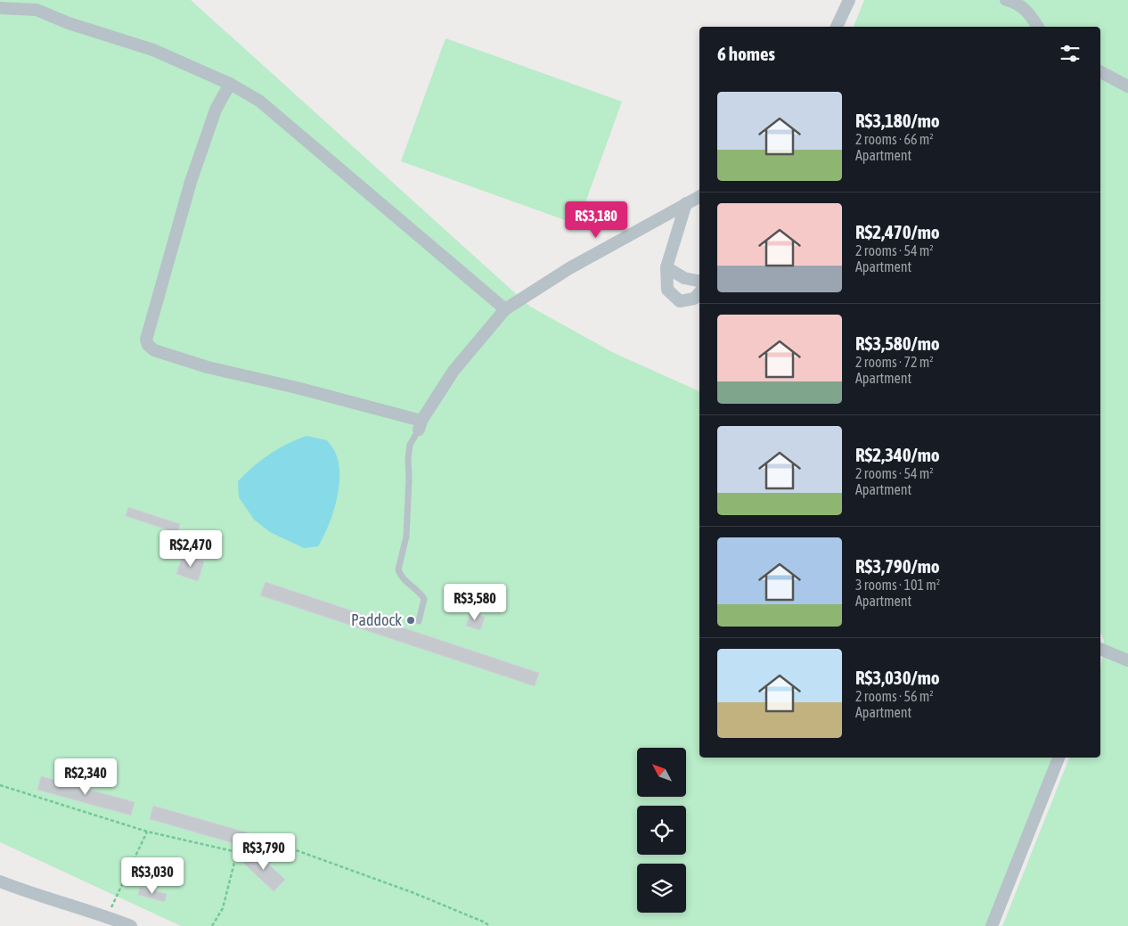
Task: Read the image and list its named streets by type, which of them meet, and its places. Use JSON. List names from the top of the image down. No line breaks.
{"places":["Paddock"],"north":"top left","page":{"heading":"6 homes","list":[{"name":"R$3,180/mo","note":"2 rooms · 66 m² · Apartment"},{"name":"R$2,470/mo","note":"2 rooms · 54 m² · Apartment"},{"name":"R$3,580/mo","note":"2 rooms · 72 m² · Apartment"},{"name":"R$2,340/mo","note":"2 rooms · 54 m² · Apartment"},{"name":"R$3,790/mo","note":"3 rooms · 101 m² · Apartment"},{"name":"R$3,030/mo","note":"2 rooms · 56 m² · Apartment"}],"price":["R$3,180","R$2,470","R$3,580","R$2,340","R$3,790","R$3,030"]}}
